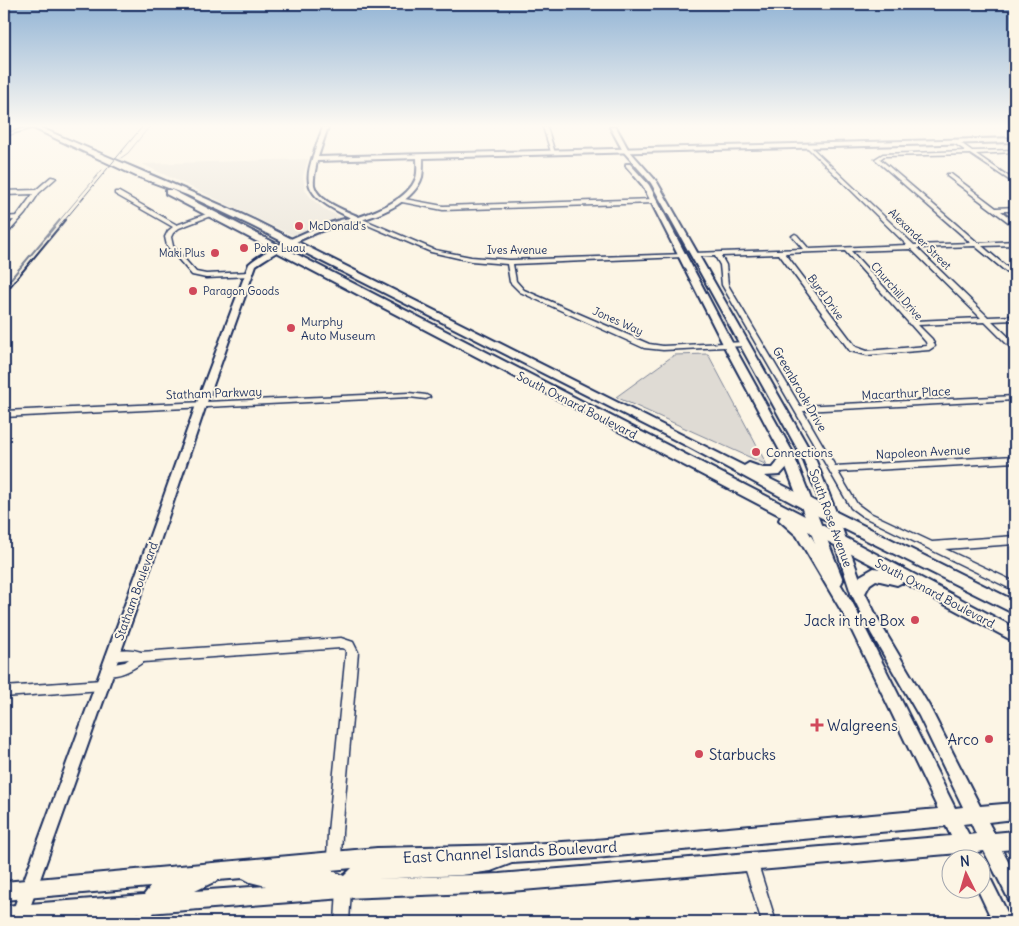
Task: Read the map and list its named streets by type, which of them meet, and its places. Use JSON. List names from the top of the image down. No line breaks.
{"streets":{"main road":["South Oxnard Boulevard","South Rose Avenue","East Channel Islands Boulevard"],"street":["Alexander Street","Ives Avenue","Churchill Drive","Byrd Drive","Jones Way","Greenbrook Drive","Statham Parkway","Macarthur Place","Napoleon Avenue","Statham Boulevard"]},"crossings":[["Ives Avenue","Jones Way"],["Ives Avenue","South Rose Avenue"],["Churchill Drive","Byrd Drive"],["Jones Way","South Rose Avenue"],["Greenbrook Drive","Macarthur Place"],["Greenbrook Drive","Napoleon Avenue"],["Statham Parkway","Statham Boulevard"],["South Oxnard Boulevard","South Rose Avenue"],["South Rose Avenue","East Channel Islands Boulevard"],["Statham Boulevard","East Channel Islands Boulevard"]],"places":{"other":["McDonald's","Poke Luau","Maki Plus","Paragon Goods","Murphy Auto Museum","Connections","Jack in the Box","Arco","Starbucks"],"health":["Walgreens"]},"north":"top"}
